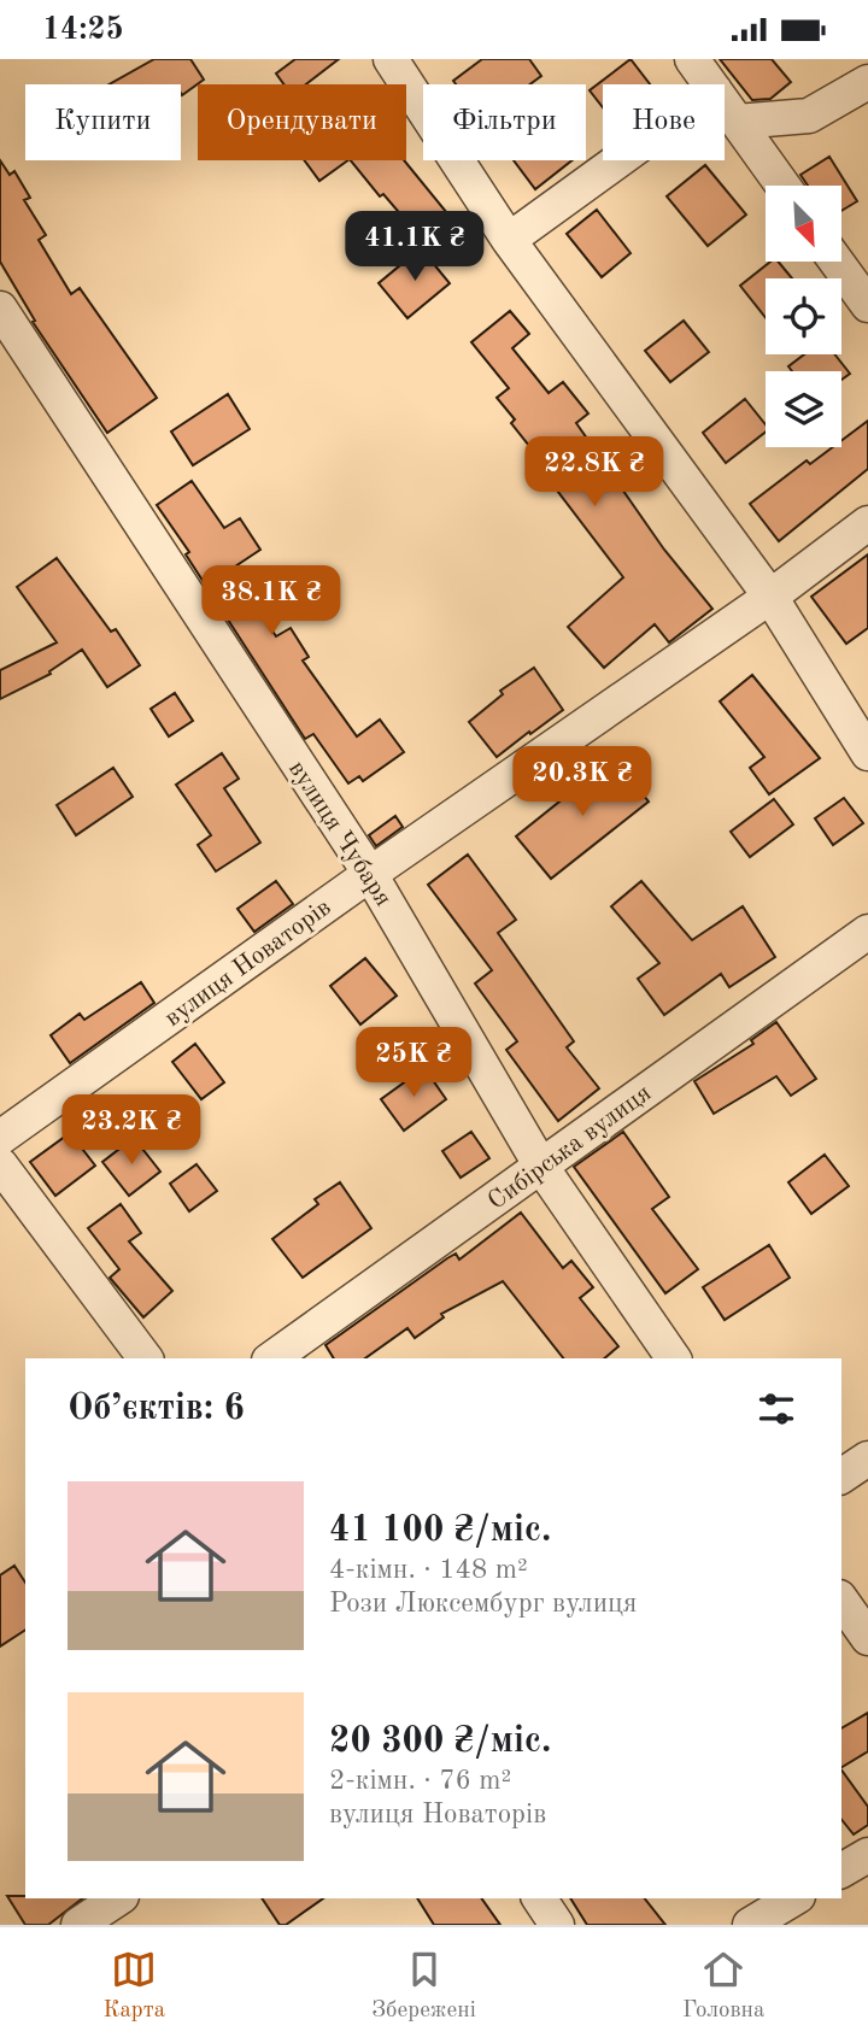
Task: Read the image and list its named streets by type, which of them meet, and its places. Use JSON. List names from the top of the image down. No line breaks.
{"streets":{"street":["вулиця Чубаря","вулиця Новаторів","Сибірська вулиця"]},"crossings":[["вулиця Чубаря","вулиця Новаторів"],["вулиця Чубаря","Сибірська вулиця"]],"north":"bottom right","page":{"status":"14:25","chip":["Купити","Орендувати","Фільтри","Нове"],"price":["41.1K ₴","22.8K ₴","38.1K ₴","20.3K ₴","25K ₴","23.2K ₴"],"heading":"Об’єктів: 6","list":[{"name":"41 100 ₴/міс.","note":"4-кімн. · 148 m² · Рози Люксембург вулиця"},{"name":"20 300 ₴/міс.","note":"2-кімн. · 76 m² · вулиця Новаторів"}],"tabs":["Карта","Збережені","Головна"]}}
